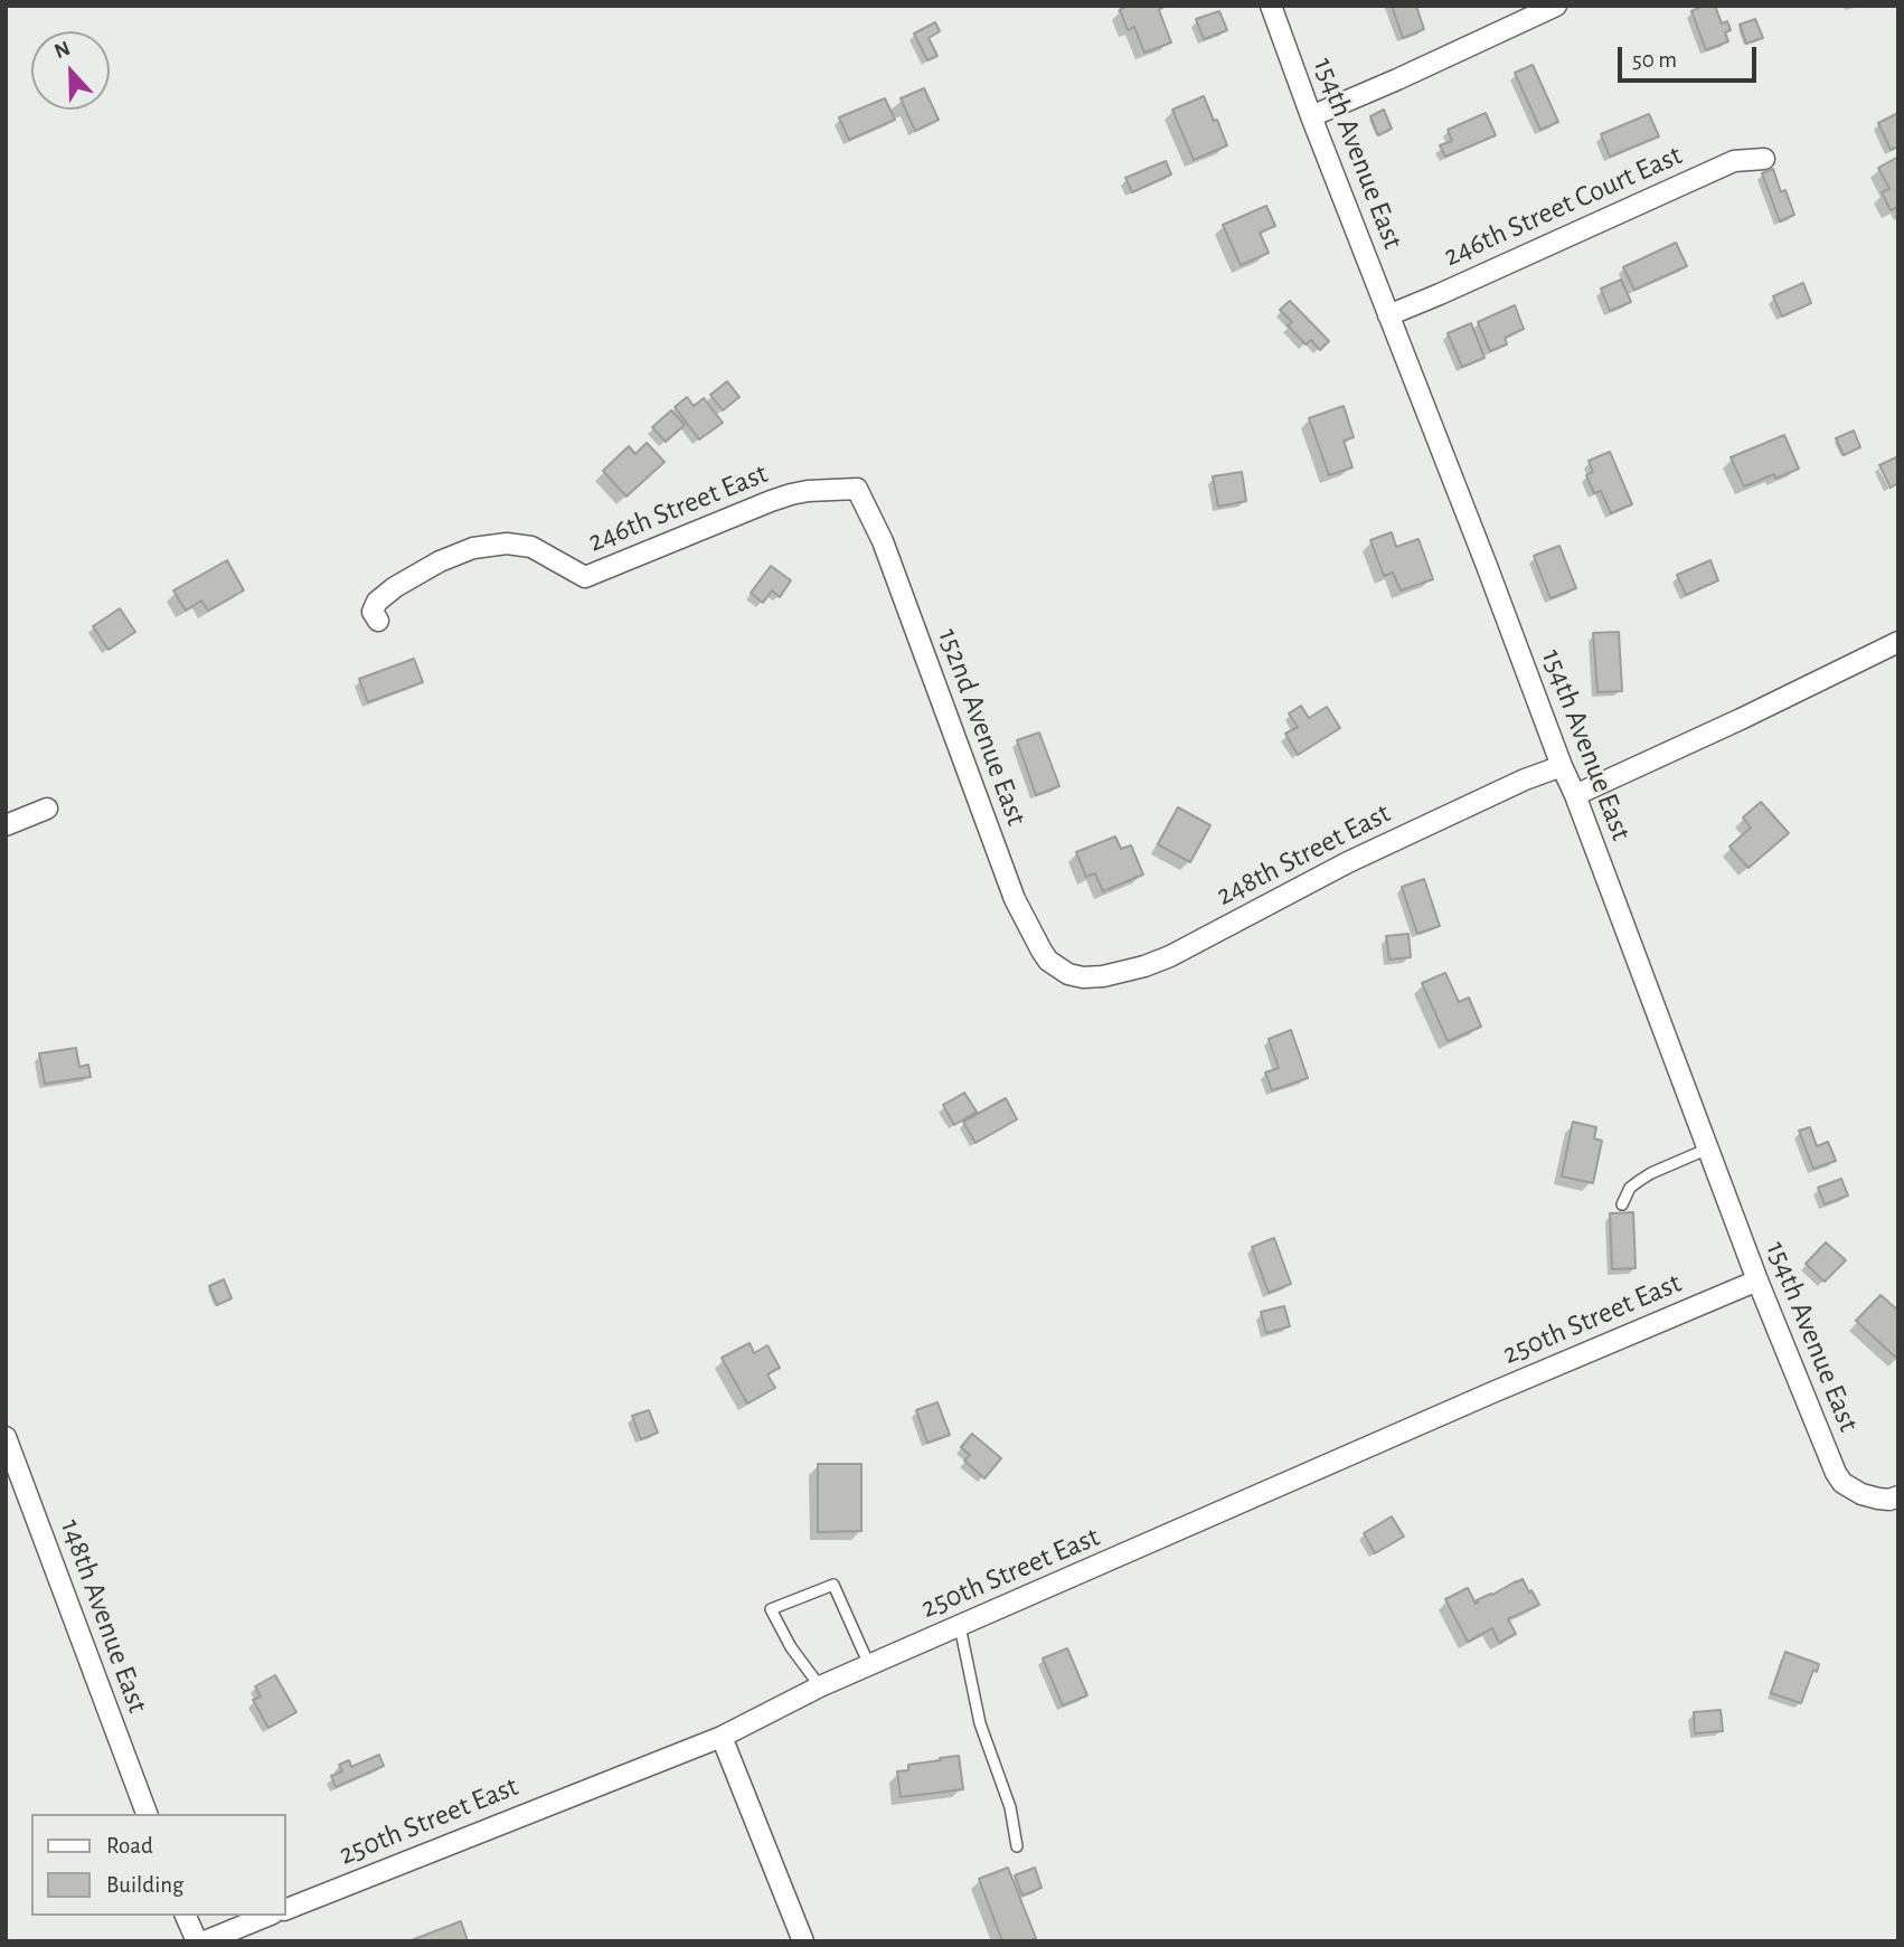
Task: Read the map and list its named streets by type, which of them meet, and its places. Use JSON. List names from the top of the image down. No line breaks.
{"streets":{"street":["154th Avenue East","246th Street Court East","246th Street East","152nd Avenue East","248th Street East","250th Street East","148th Avenue East"]},"crossings":[["154th Avenue East","246th Street Court East"],["154th Avenue East","248th Street East"],["154th Avenue East","250th Street East"],["246th Street East","152nd Avenue East"],["152nd Avenue East","248th Street East"]],"legend":["Road","Building"],"scale_bar":"50 m","north":"top"}
